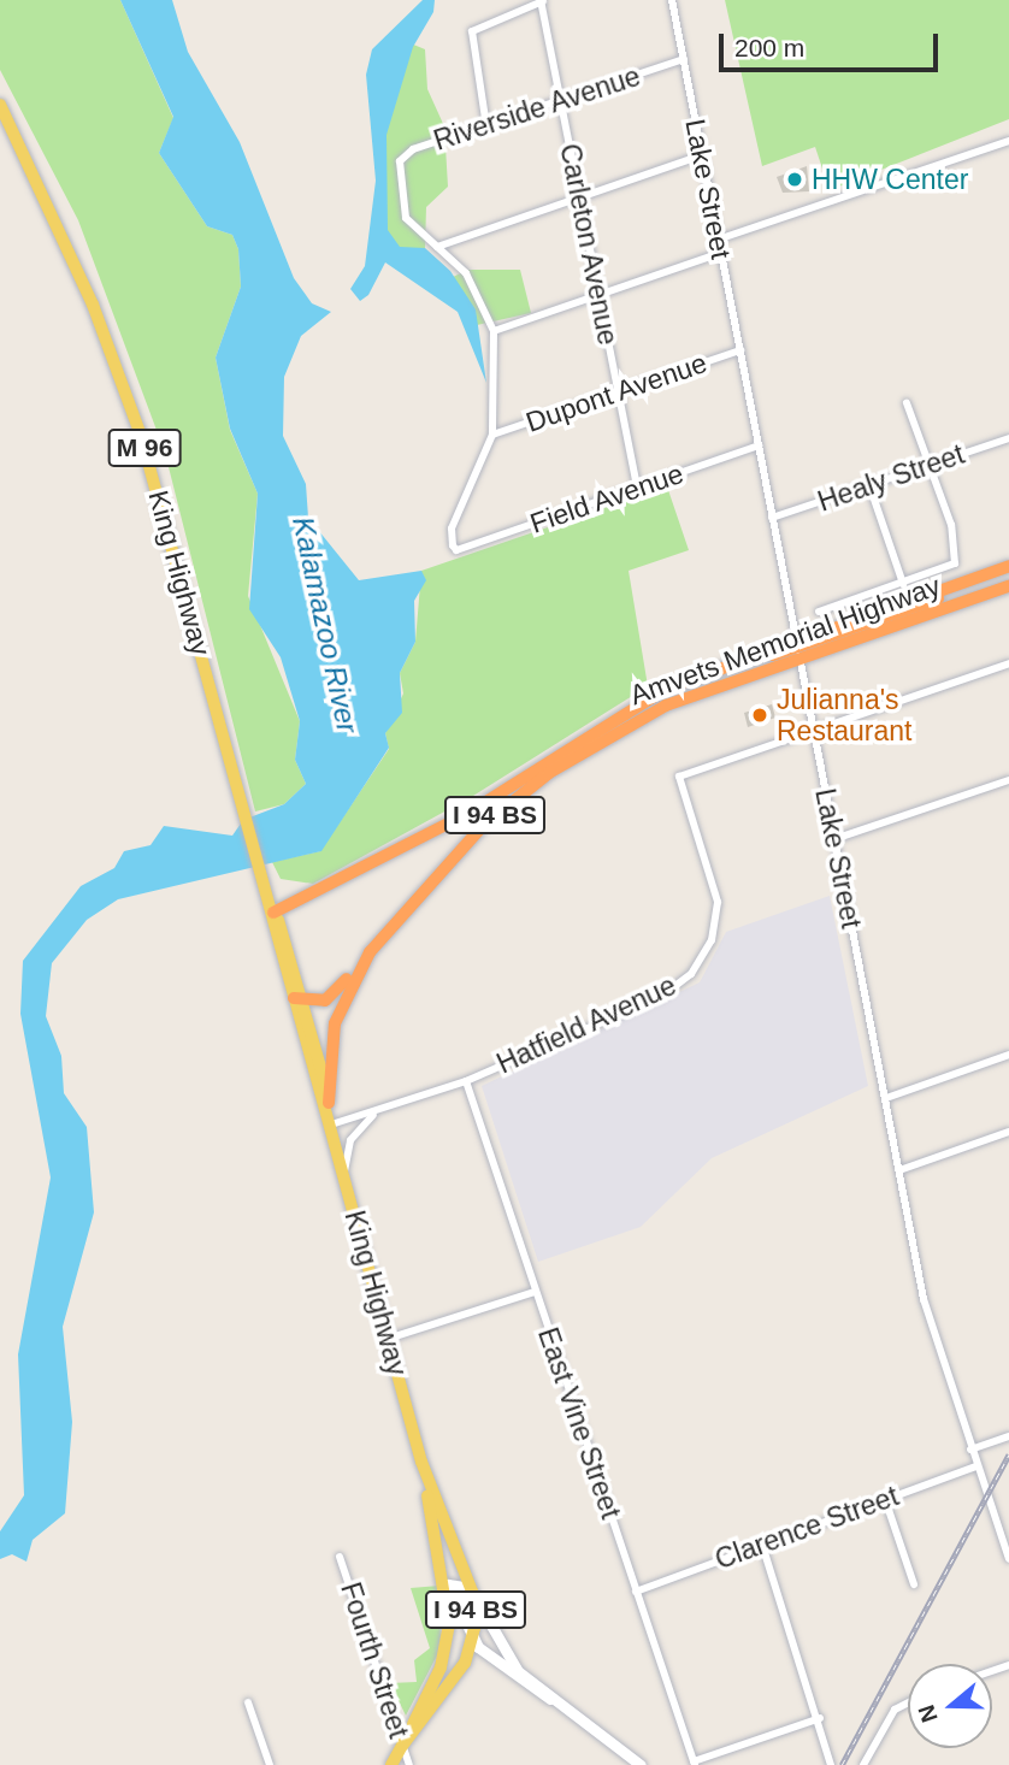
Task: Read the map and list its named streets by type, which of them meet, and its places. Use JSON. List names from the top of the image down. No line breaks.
{"streets":{"highway":["Amvets Memorial Highway","I 94 BS"],"main road":["M 96","King Highway"],"street":["Riverside Avenue","Lake Street","Carleton Avenue","Dupont Avenue","Healy Street","Field Avenue","Hatfield Avenue","East Vine Street","Clarence Street","Fourth Street"]},"crossings":[["Riverside Avenue","Lake Street"],["Riverside Avenue","Carleton Avenue"],["Lake Street","Dupont Avenue"],["Lake Street","Healy Street"],["Lake Street","Field Avenue"],["Lake Street","Amvets Memorial Highway"],["Lake Street","Hatfield Avenue"],["Lake Street","Clarence Street"],["Carleton Avenue","Dupont Avenue"],["Carleton Avenue","Field Avenue"],["Dupont Avenue","Field Avenue"],["King Highway","Amvets Memorial Highway"],["King Highway","I 94 BS"],["King Highway","Hatfield Avenue"],["King Highway","Fourth Street"],["Amvets Memorial Highway","I 94 BS"],["Hatfield Avenue","East Vine Street"],["East Vine Street","Clarence Street"]],"water":["Kalamazoo River"],"places":["HHW Center","Julianna's Restaurant"],"scale_bar":"200 m","north":"left"}
